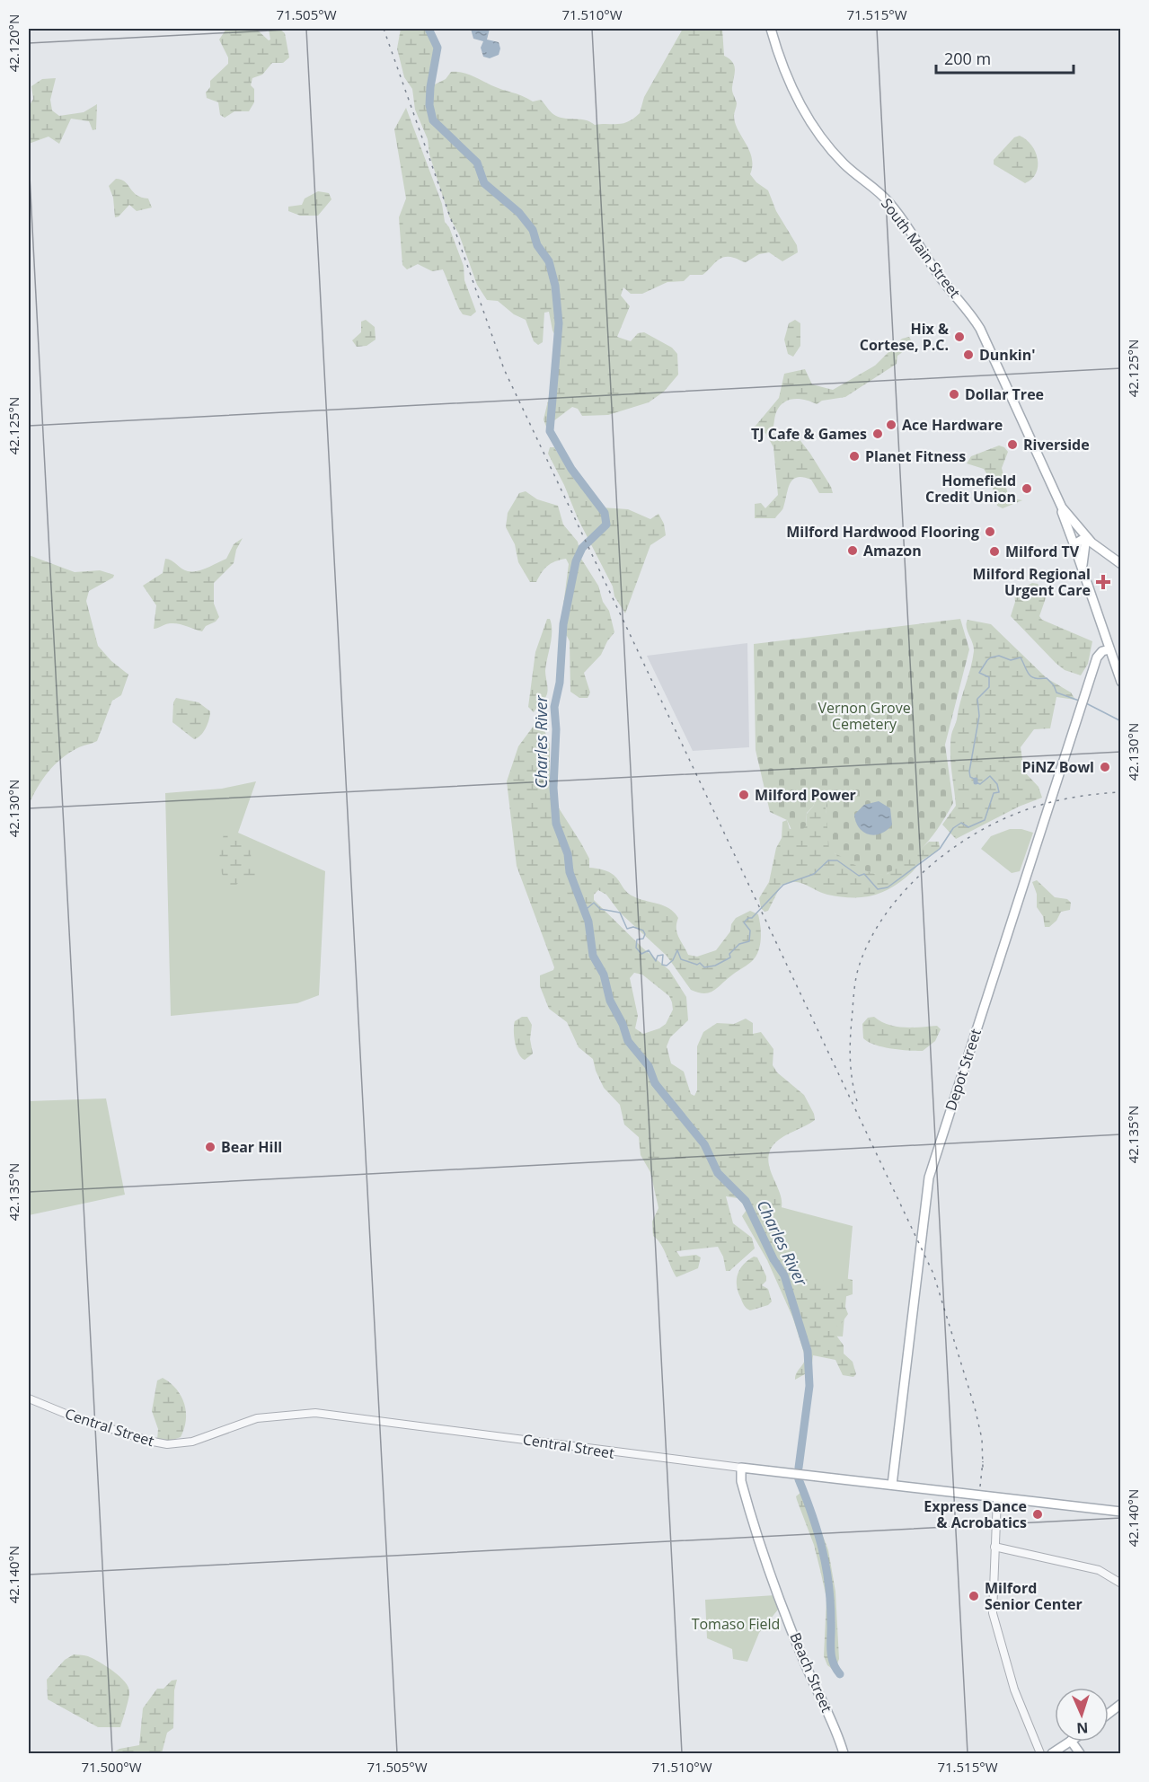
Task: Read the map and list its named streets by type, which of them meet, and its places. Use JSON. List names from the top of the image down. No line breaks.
{"streets":{"main road":["South Main Street","Depot Street","Central Street","Beach Street"]},"crossings":[["Depot Street","Central Street"],["Central Street","Beach Street"]],"water":["Charles River"],"parks":["Vernon Grove Cemetery","Tomaso Field"],"places":{"other":["Hix & Cortese, P.C.","Dunkin'","Dollar Tree","Ace Hardware","TJ Cafe & Games","Riverside","Planet Fitness","Homefield Credit Union","Milford Hardwood Flooring","Amazon","Milford TV","PiNZ Bowl","Milford Power","Bear Hill","Express Dance & Acrobatics","Milford Senior Center"],"health":["Milford Regional Urgent Care"]},"scale_bar":"200 m","north":"bottom","coordinates":["71.505°W","71.510°W","71.515°W","42.120°N","42.125°N","42.130°N","42.135°N","42.140°N","71.500°W"]}
